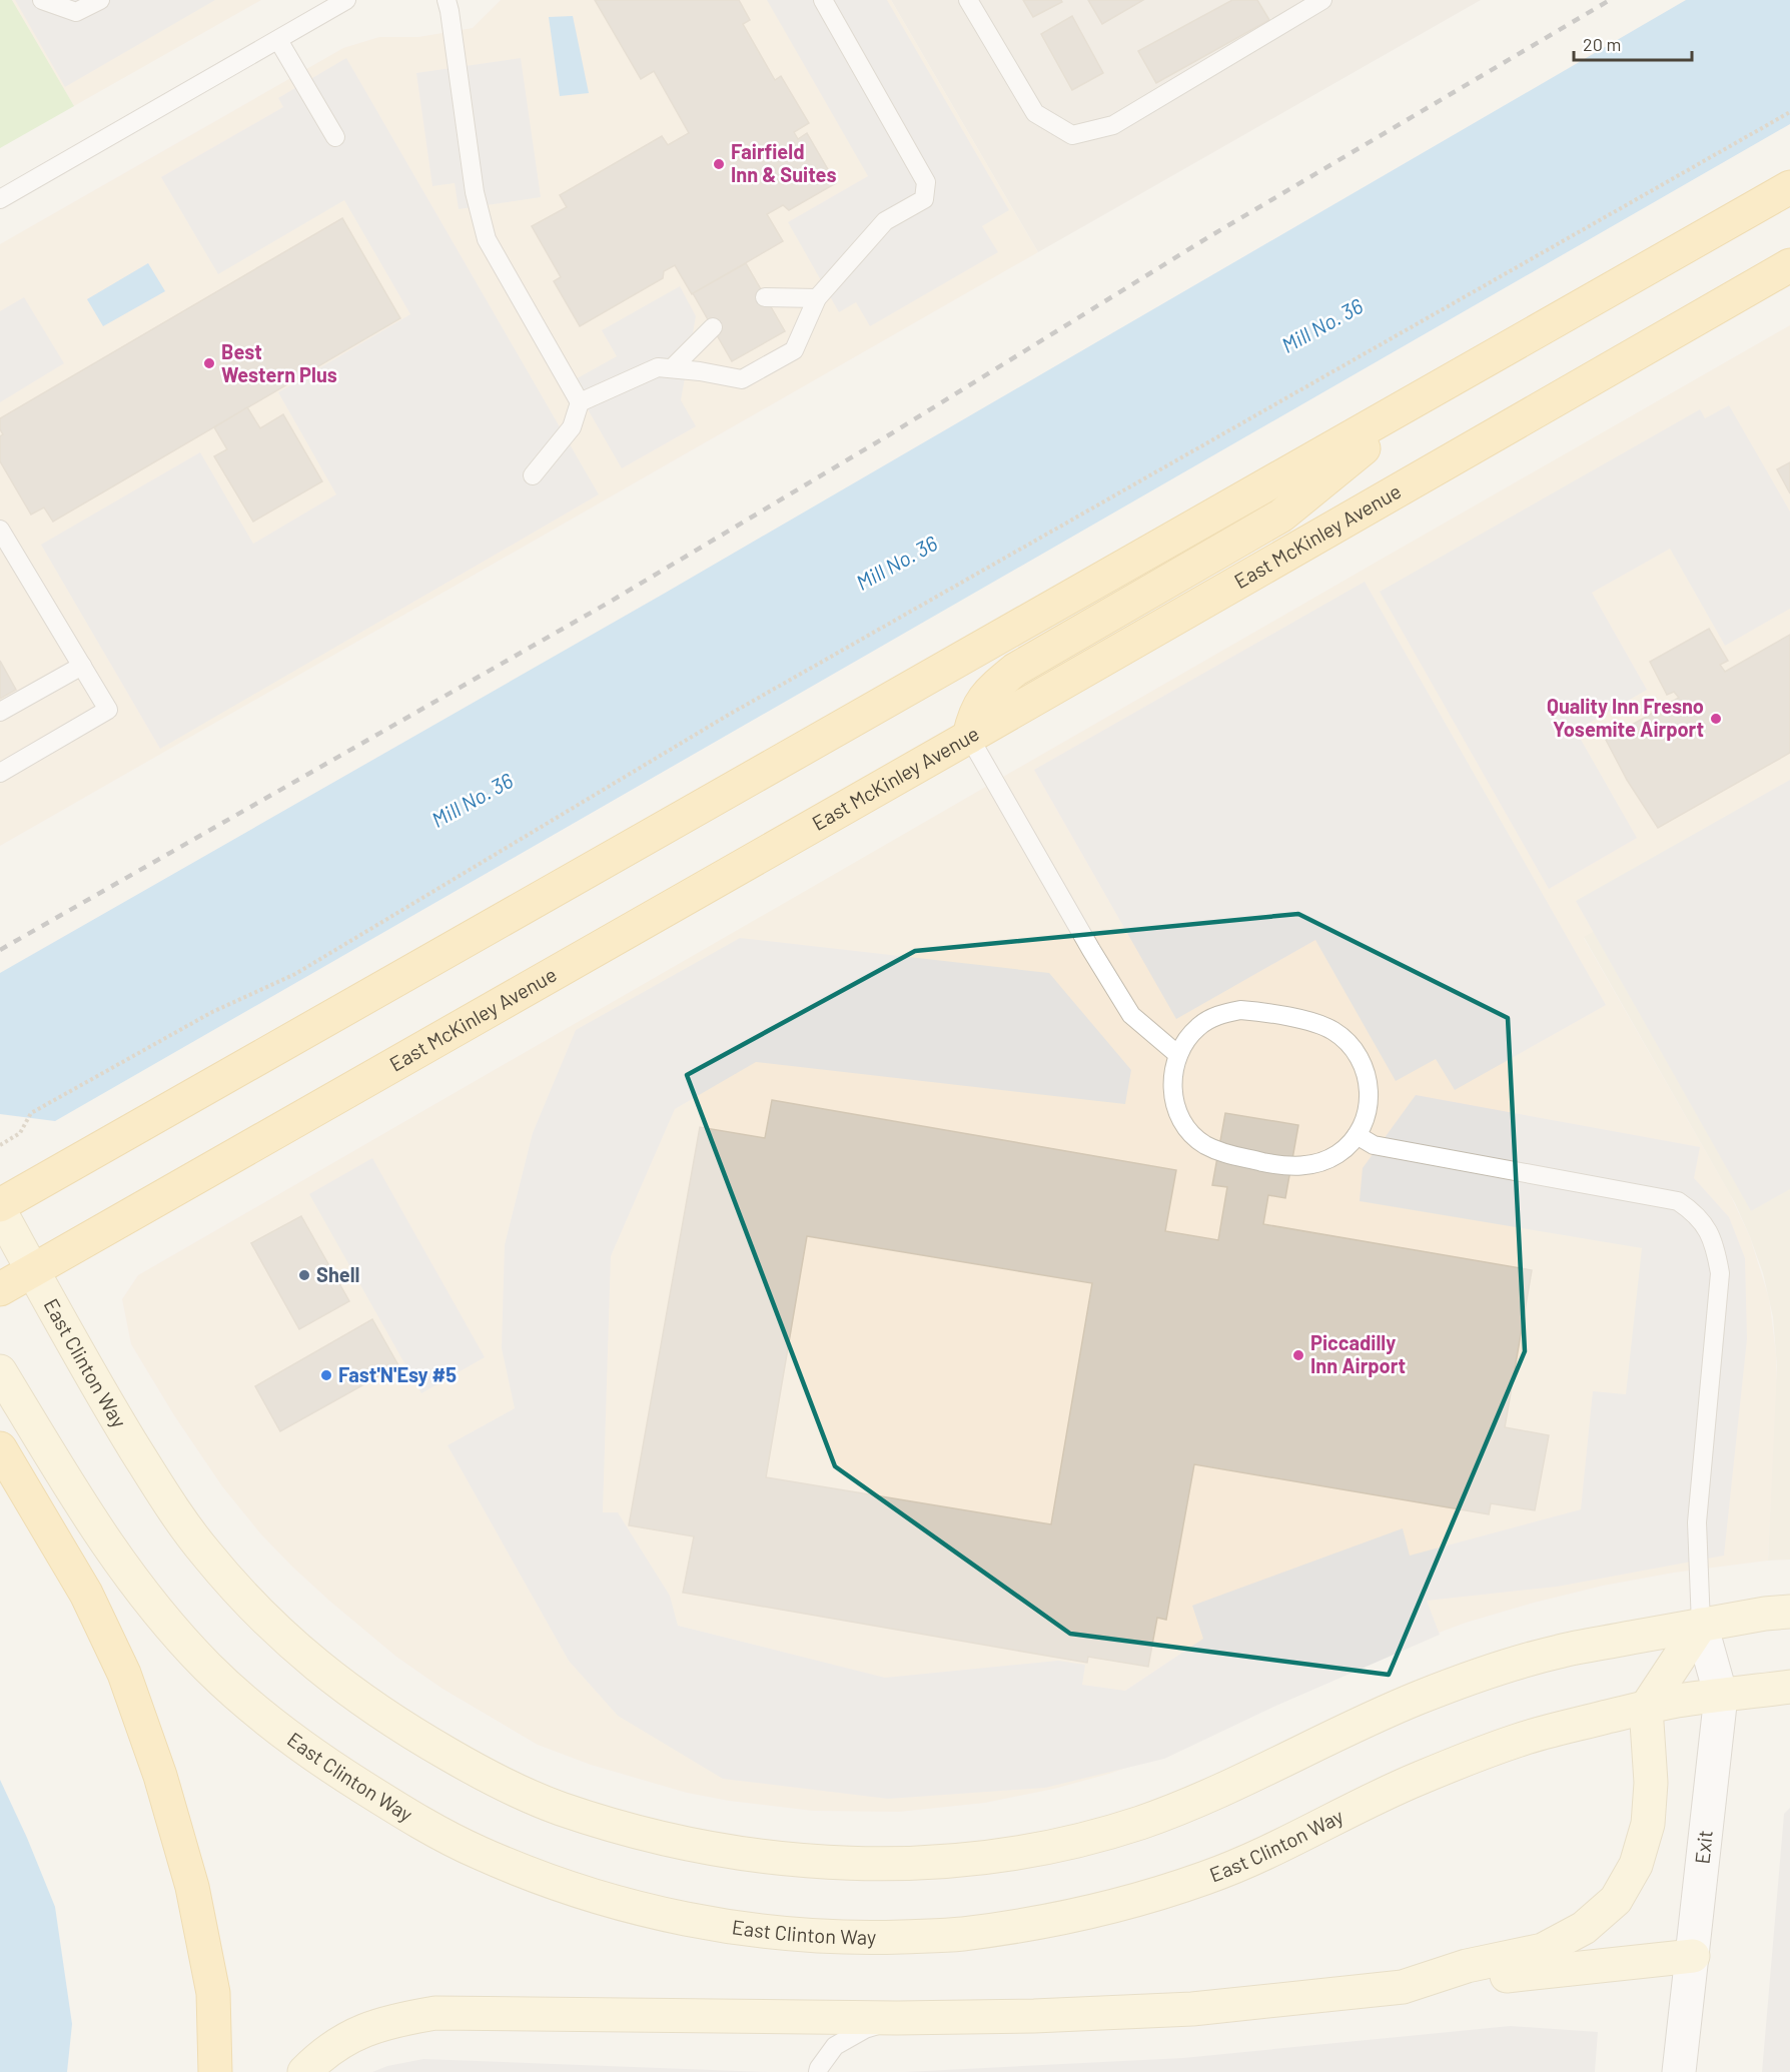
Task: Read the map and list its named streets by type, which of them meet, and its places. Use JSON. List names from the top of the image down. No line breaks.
{"streets":{"main road":["East McKinley Avenue","East Clinton Way"],"street":["Exit"]},"crossings":[["East McKinley Avenue","East Clinton Way"],["East Clinton Way","Exit"]],"water":["Mill No. 36"],"places":["Fairfield Inn & Suites","Best Western Plus","Quality Inn Fresno Yosemite Airport","Shell","Piccadilly Inn Airport","Fast'N'Esy #5"],"scale_bar":"20 m"}
